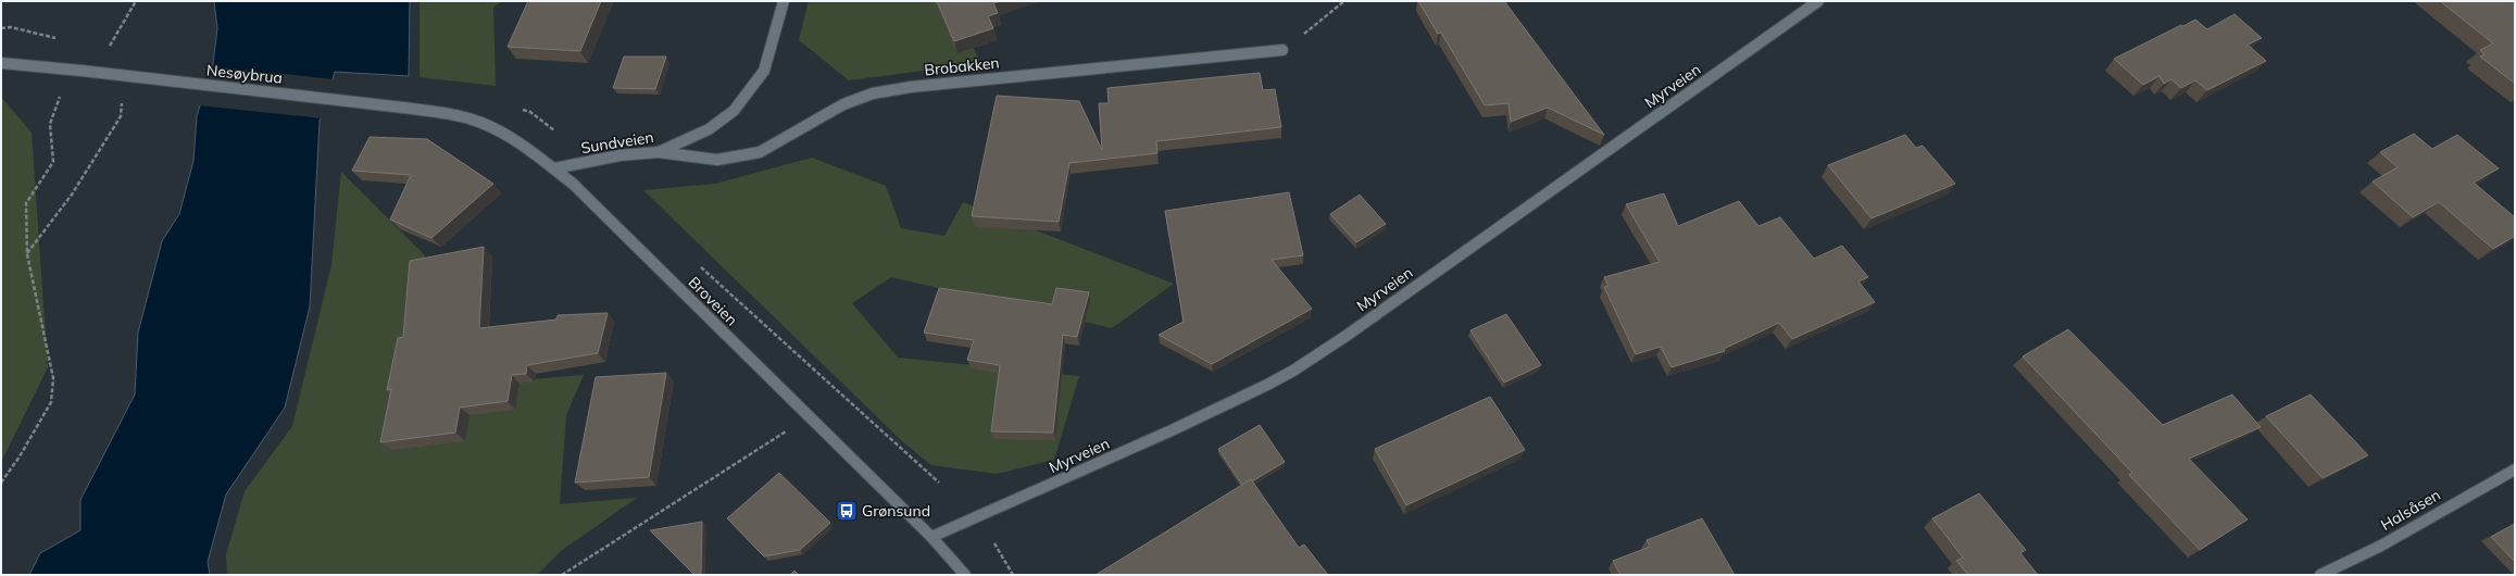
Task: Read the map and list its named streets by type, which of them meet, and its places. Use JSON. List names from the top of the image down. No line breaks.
{"streets":{"street":["Brobakken","Nesøybrua","Myrveien","Sundveien","Broveien","Halsåsen"]},"crossings":[["Brobakken","Sundveien"],["Nesøybrua","Broveien"],["Myrveien","Broveien"],["Sundveien","Broveien"]],"places":{"bus stop":["Grønsund"]}}
